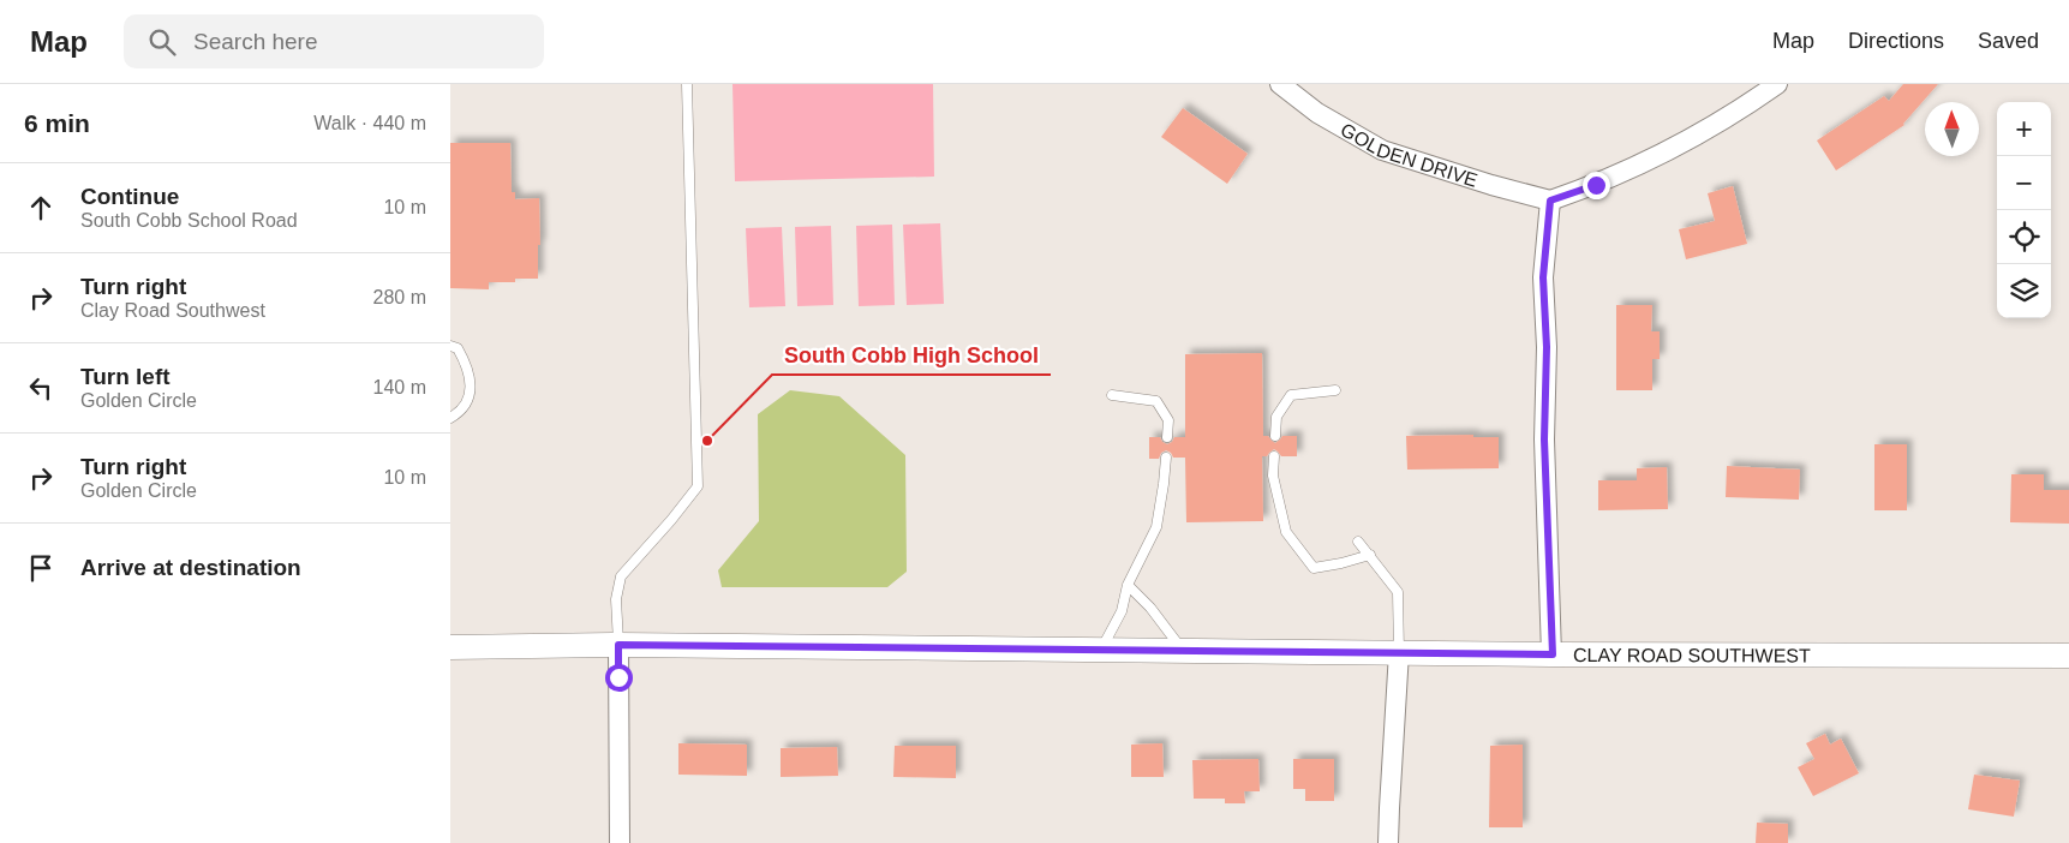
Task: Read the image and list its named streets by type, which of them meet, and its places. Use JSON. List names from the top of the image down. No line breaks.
{"streets":{"street":["GOLDEN DRIVE","CLAY ROAD SOUTHWEST"]},"places":["South Cobb High School"],"north":"top","page":{"header":"Map","search":"Search here","nav":["Map","Directions","Saved"],"heading":["6 min","Walk · 440 m"],"map_buttons":["+","−"],"list":[["Continue","South Cobb School Road","10 m"],["Turn right","Clay Road Southwest","280 m"],["Turn left","Golden Circle","140 m"],["Turn right","Golden Circle","10 m"],"Arrive at destination"]}}
